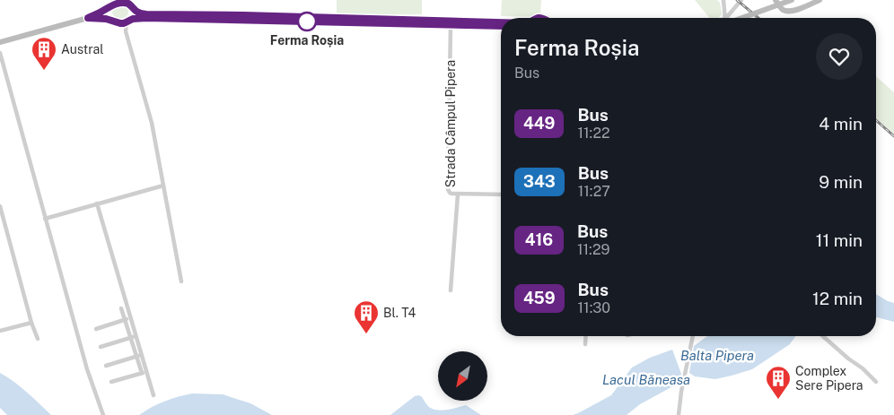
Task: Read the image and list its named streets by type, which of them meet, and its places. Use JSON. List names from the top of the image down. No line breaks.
{"streets":{"street":["Strada Câmpul Pipera"]},"water":["Balta Pipera","Lacul Băneasa"],"places":{"other":["Ferma Roșia"],"building":["Austral","Bl. T4","Complex Sere Pipera"]},"lines":["bus line 449"],"north":"bottom left","page":{"heading":["Ferma Roșia","Bus"],"list":[{"mark":"449","name":"Bus","note":"11:22","value":"4 min"},{"mark":"343","name":"Bus","note":"11:27","value":"9 min"},{"mark":"416","name":"Bus","note":"11:29","value":"11 min"},{"mark":"459","name":"Bus","note":"11:30","value":"12 min"}]}}
